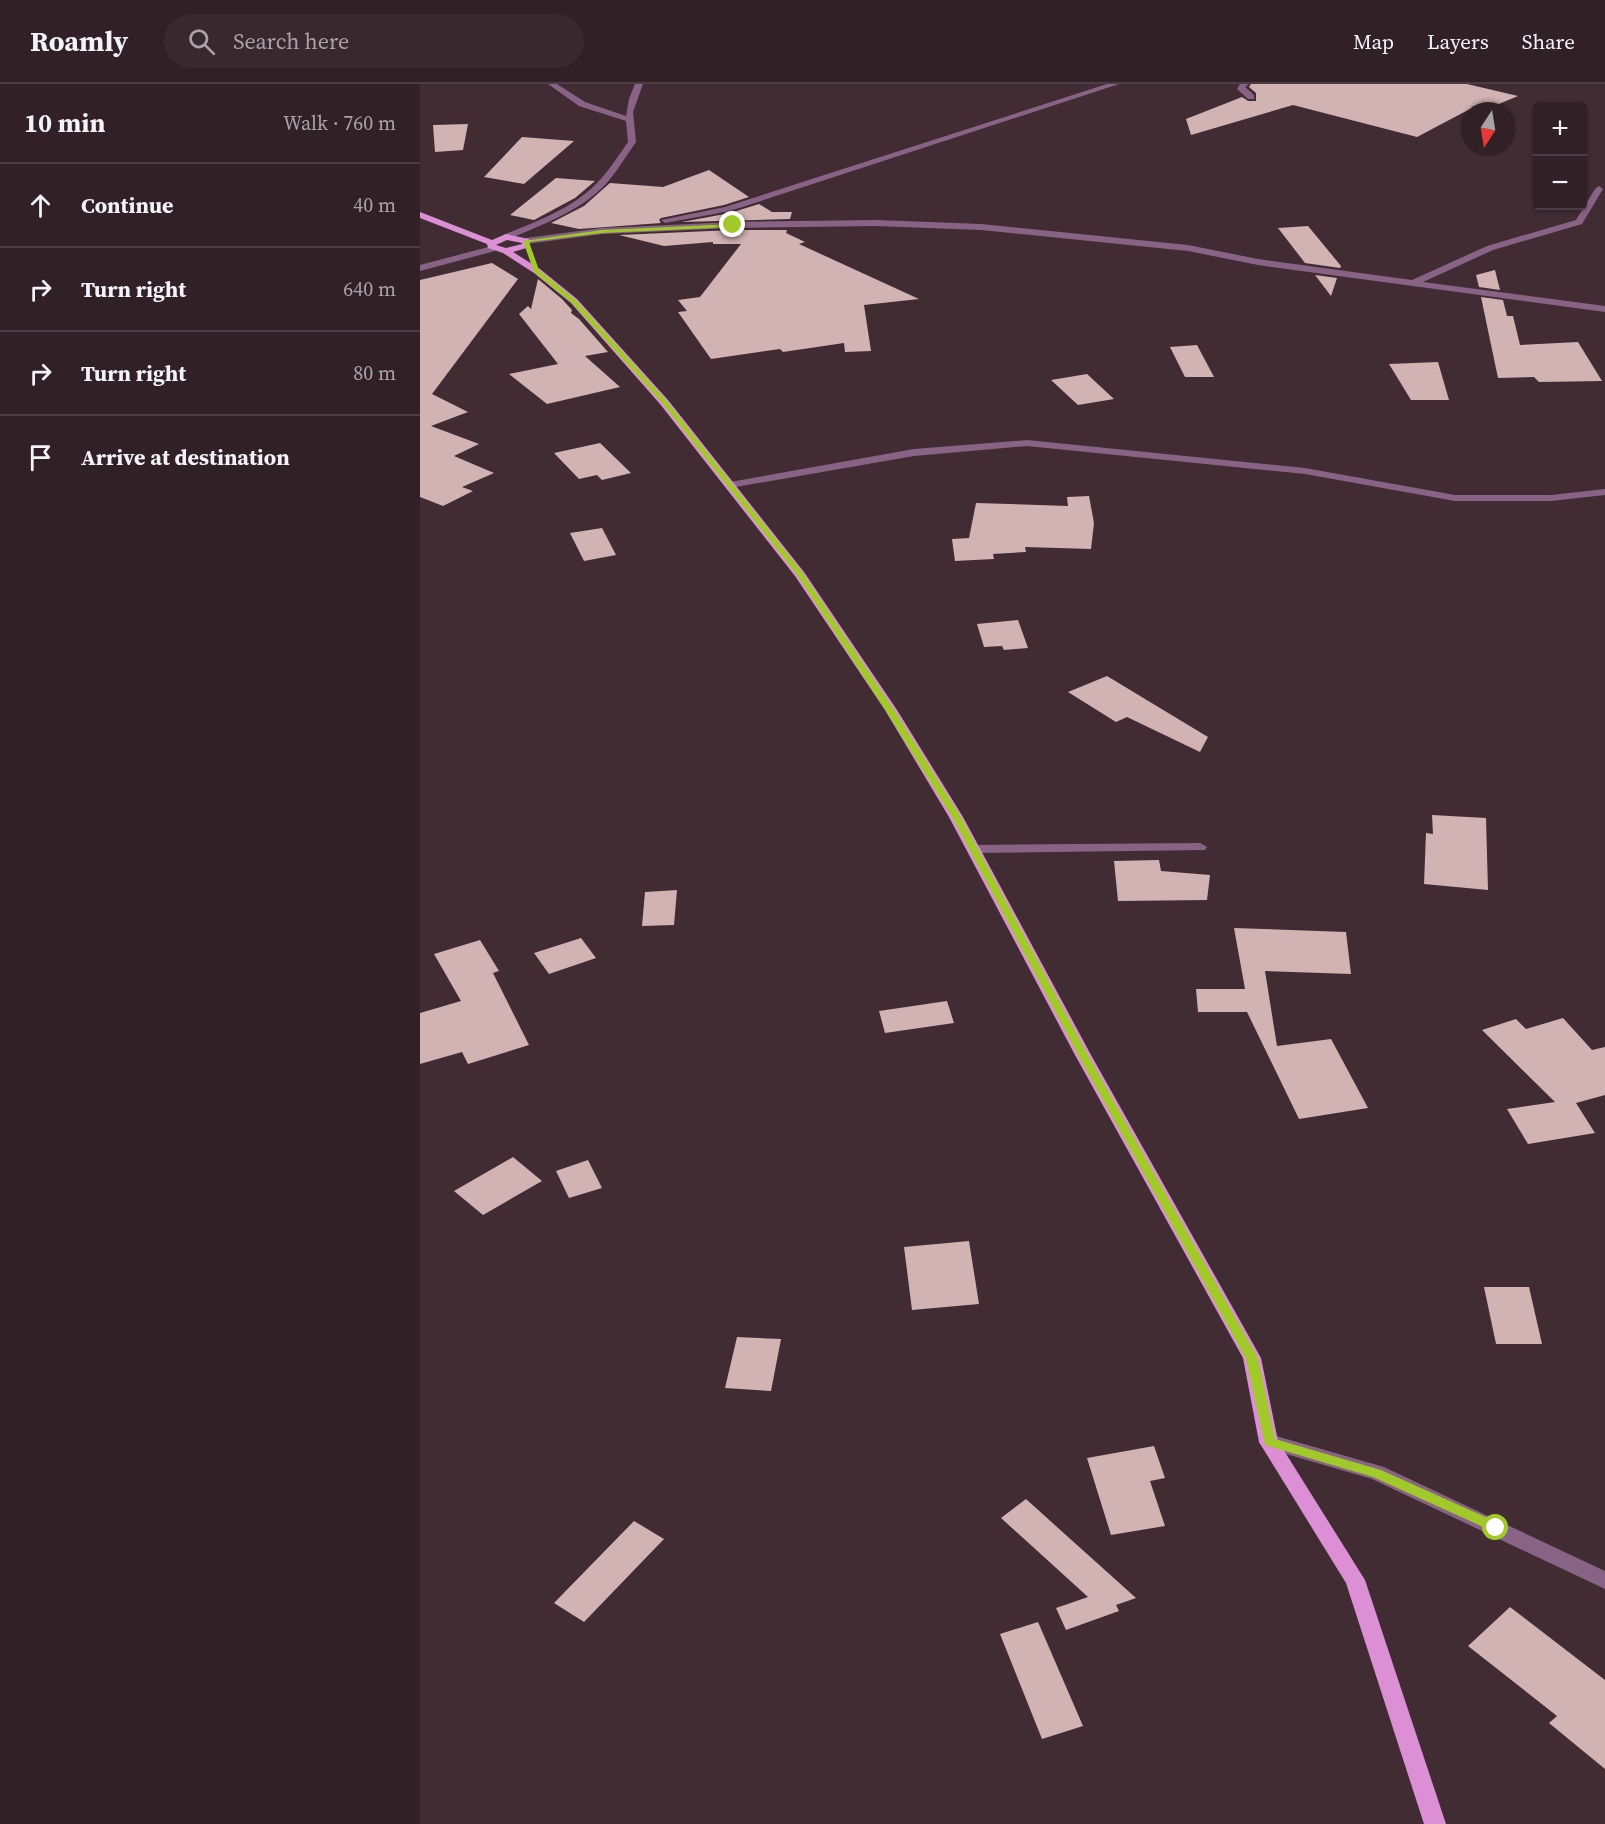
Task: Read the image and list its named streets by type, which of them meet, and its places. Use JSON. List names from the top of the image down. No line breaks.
{"north":"bottom","page":{"header":"Roamly","search":"Search here","nav":["Map","Layers","Share"],"heading":["10 min","Walk · 760 m"],"map_buttons":["+","−"],"list":[["Continue","40 m"],["Turn right","640 m"],["Turn right","80 m"],"Arrive at destination"]}}
